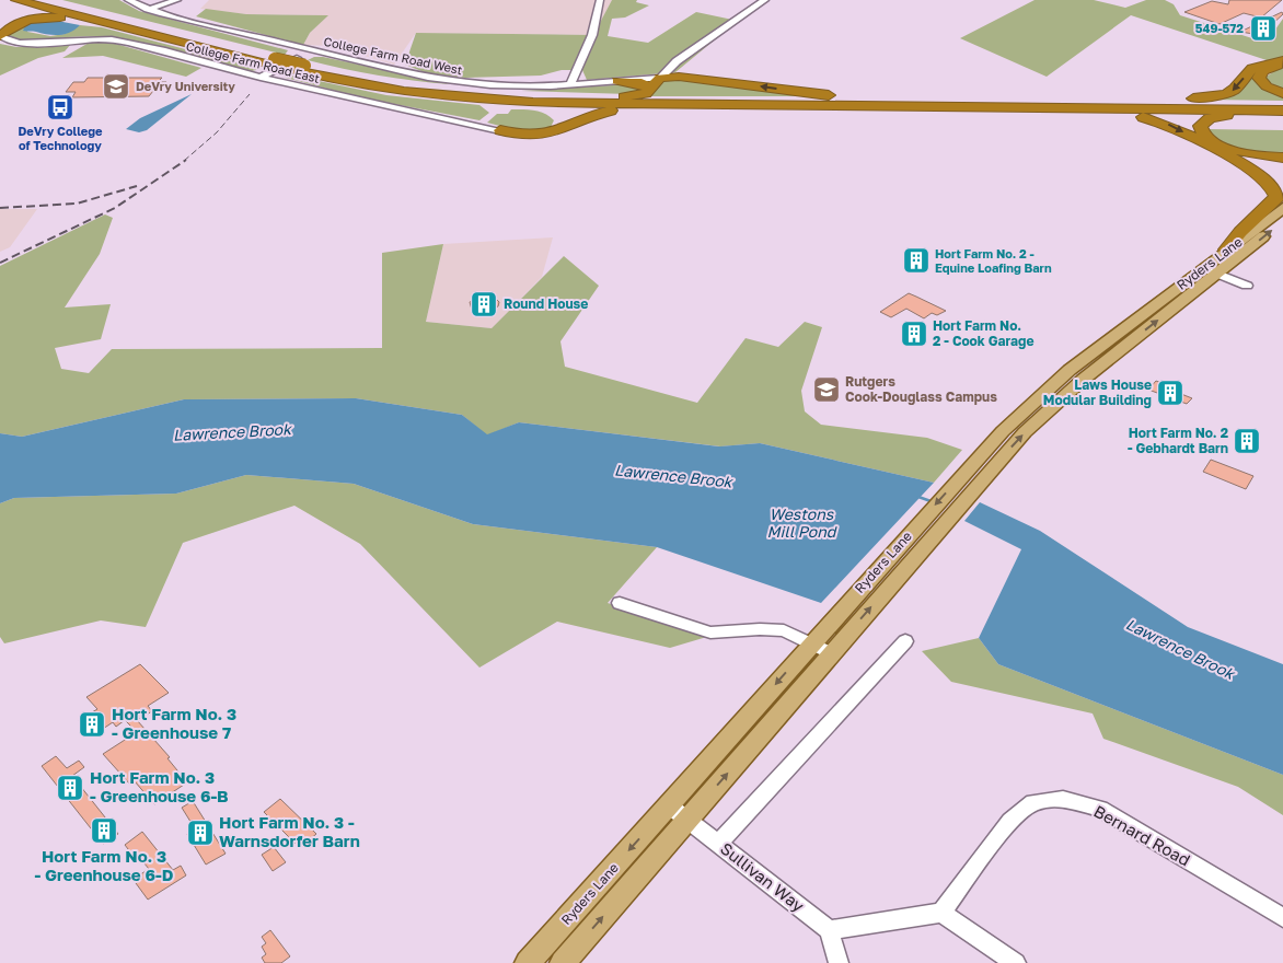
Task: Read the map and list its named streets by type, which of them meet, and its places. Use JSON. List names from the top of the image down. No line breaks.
{"streets":{"main road":["Ryders Lane"],"street":["College Farm Road West","College Farm Road East","Bernard Road","Sullivan Way"]},"crossings":[["Ryders Lane","Sullivan Way"]],"water":["Lawrence Brook","Westons Mill Pond"],"places":{"building":["549-572","Hort Farm No. 2 - Equine Loafing Barn","Round House","Hort Farm No. 2 - Cook Garage","Laws House Modular Building","Hort Farm No. 2 - Gebhardt Barn","Hort Farm No. 3 - Greenhouse 7","Hort Farm No. 3 - Greenhouse 6-B","Hort Farm No. 3 - Greenhouse 6-D","Hort Farm No. 3 - Warnsdorfer Barn"],"school or university":["DeVry University","Rutgers Cook-Douglass Campus"],"bus stop":["DeVry College of Technology"]}}
